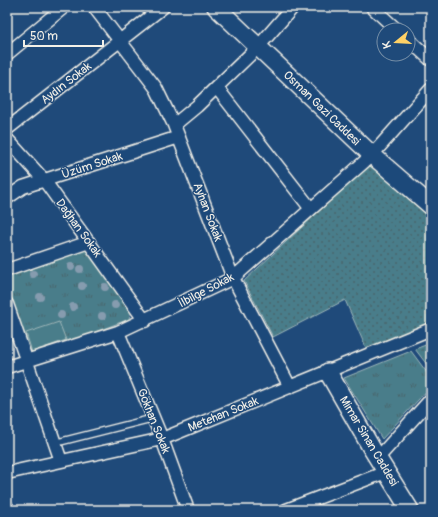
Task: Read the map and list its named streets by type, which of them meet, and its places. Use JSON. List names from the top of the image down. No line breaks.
{"streets":{"street":["Aydın Sokak","Osman Gazi Caddesi","Üzüm Sokak","Ayhan Sokak","Dağhan Sokak","İlbilge Sokak","Metehan Sokak","Gökhan Sokak","Mimar Sinan Caddesi"]},"crossings":[["Aydın Sokak","Ayhan Sokak"],["Osman Gazi Caddesi","İlbilge Sokak"],["Üzüm Sokak","Ayhan Sokak"],["Üzüm Sokak","Dağhan Sokak"],["Ayhan Sokak","İlbilge Sokak"],["Ayhan Sokak","Metehan Sokak"],["Dağhan Sokak","İlbilge Sokak"],["İlbilge Sokak","Gökhan Sokak"],["Metehan Sokak","Gökhan Sokak"],["Metehan Sokak","Mimar Sinan Caddesi"]],"scale_bar":"50 m","north":"left"}
